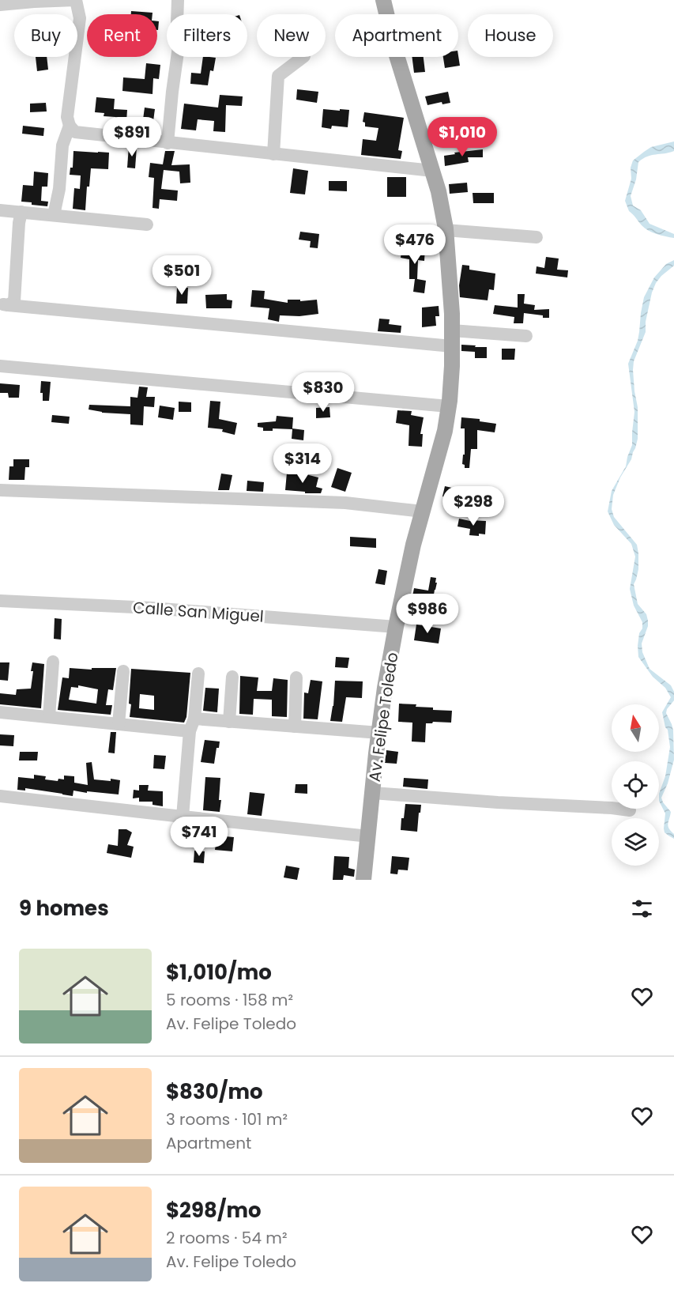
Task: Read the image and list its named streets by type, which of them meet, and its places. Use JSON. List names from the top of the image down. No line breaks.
{"streets":{"main road":["Av. Felipe Toledo"],"street":["Calle San Miguel"]},"crossings":[["Calle San Miguel","Av. Felipe Toledo"]],"north":"top","page":{"chip":["Buy","Rent","Filters","New","Apartment","House"],"price":["$891","$1,010","$476","$501","$830","$314","$298","$986","$741"],"heading":"9 homes","list":[{"name":"$1,010/mo","note":"5 rooms · 158 m² · Av. Felipe Toledo"},{"name":"$830/mo","note":"3 rooms · 101 m² · Apartment"},{"name":"$298/mo","note":"2 rooms · 54 m² · Av. Felipe Toledo"}]}}
